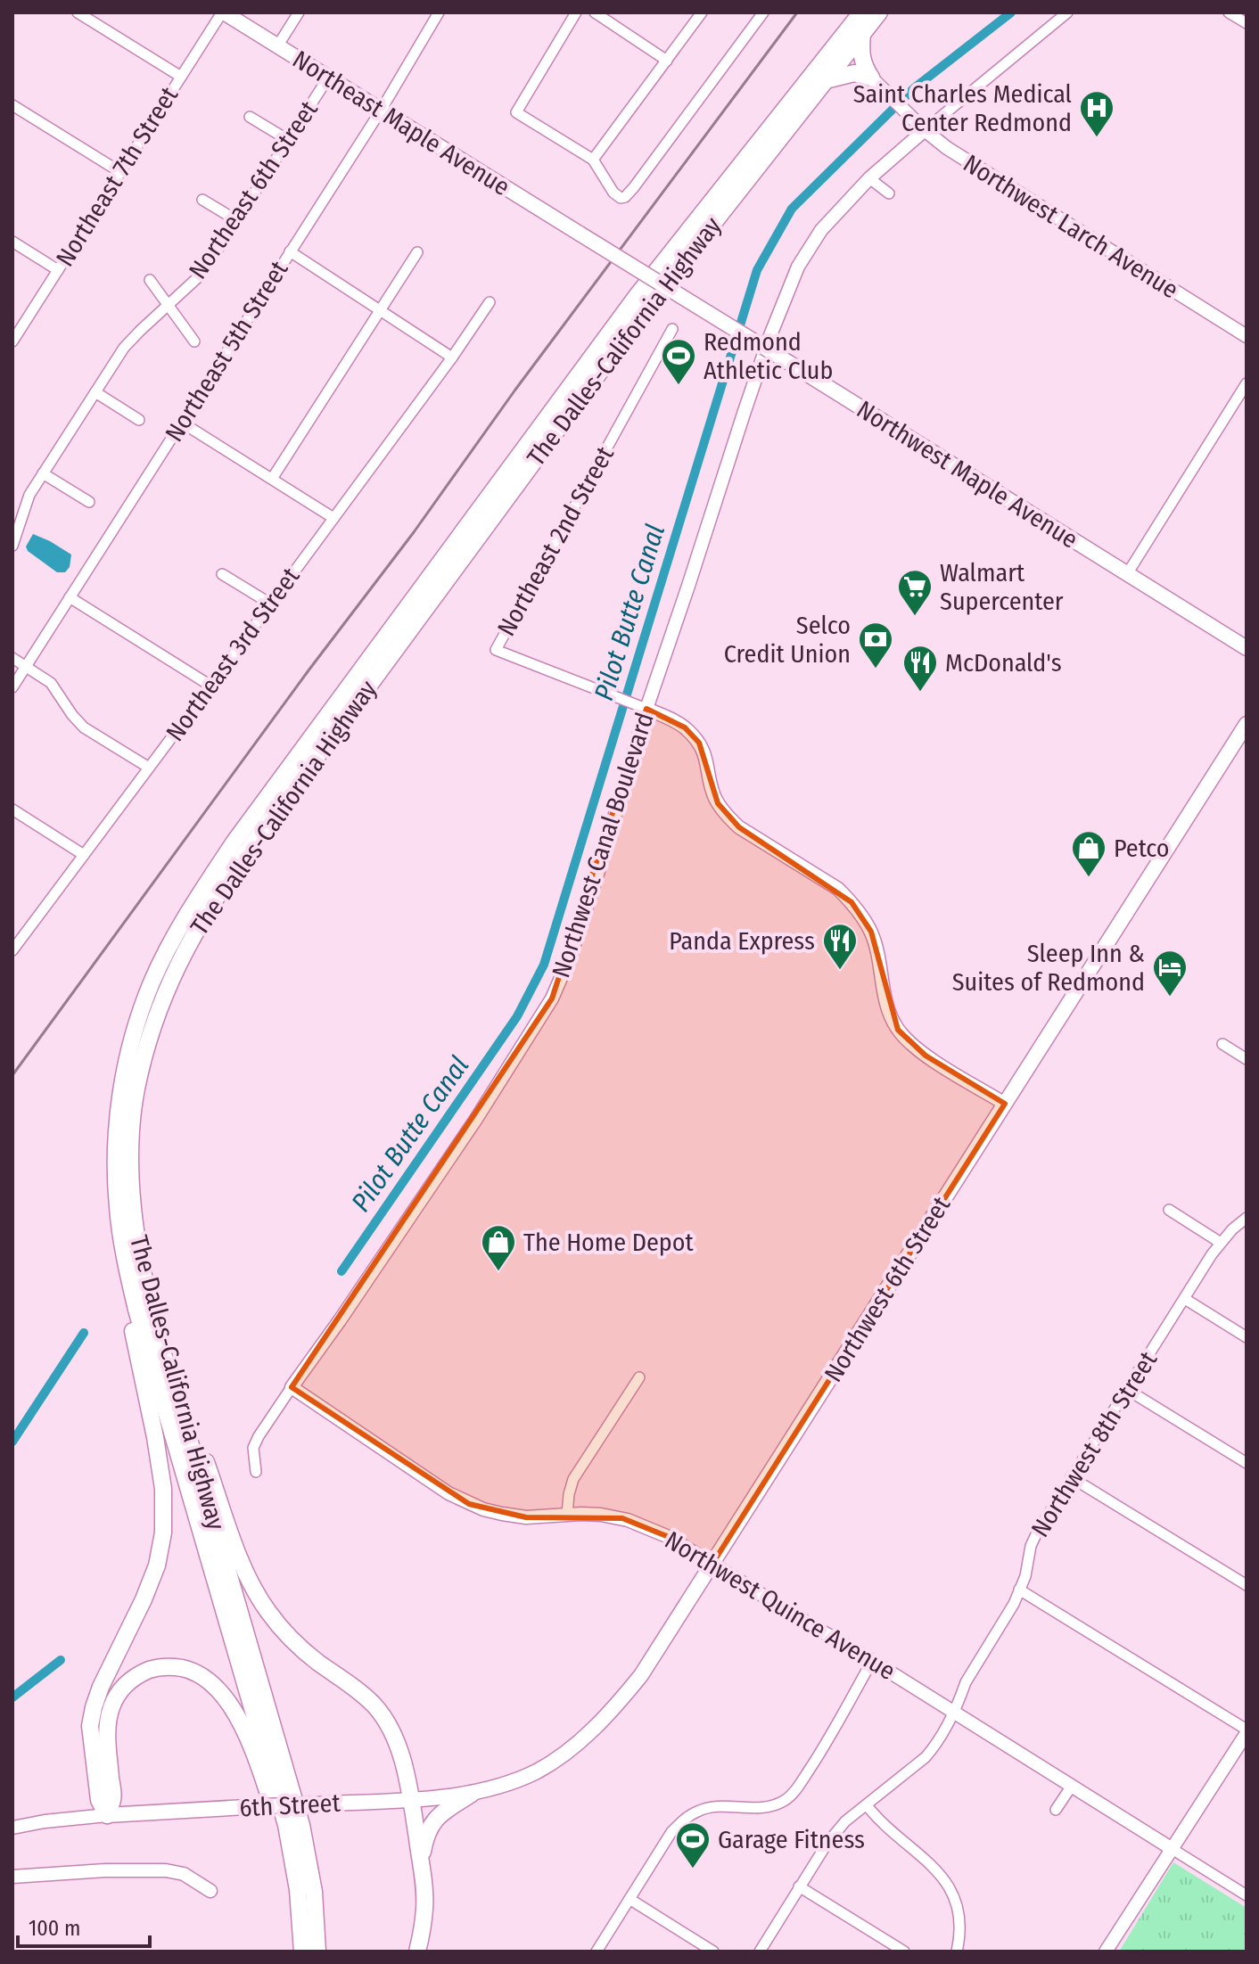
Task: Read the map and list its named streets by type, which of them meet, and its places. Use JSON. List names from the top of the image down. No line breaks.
{"streets":{"highway":["The Dalles-California Highway"],"main road":["Northeast Maple Avenue","Northwest Maple Avenue","Northwest 6th Street","6th Street"],"street":["Northeast 7th Street","Northeast 6th Street","Northwest Larch Avenue","Northeast 5th Street","Northeast 2nd Street","Northeast 3rd Street","Northwest Canal Boulevard","Northwest 8th Street","Northwest Quince Avenue"]},"crossings":[["Northeast Maple Avenue","Northeast 7th Street"],["Northeast Maple Avenue","Northeast 6th Street"],["Northeast Maple Avenue","Northeast 5th Street"],["Northeast Maple Avenue","Northwest Maple Avenue"],["Northwest Larch Avenue","Northwest Canal Boulevard"],["Northeast 2nd Street","Northwest Canal Boulevard"],["Northwest Canal Boulevard","Northwest Quince Avenue"],["Northwest 6th Street","Northwest Quince Avenue"],["Northwest 6th Street","6th Street"],["Northwest 8th Street","Northwest Quince Avenue"]],"water":["Pilot Butte Canal"],"places":{"hospital":["Saint Charles Medical Center Redmond"],"sports":["Redmond Athletic Club","Garage Fitness"],"supermarket":["Walmart Supercenter"],"bank":["Selco Credit Union"],"restaurant":["McDonald's","Panda Express"],"shop":["Petco","The Home Depot"],"hotel":["Sleep Inn & Suites of Redmond"]},"scale_bar":"100 m"}
